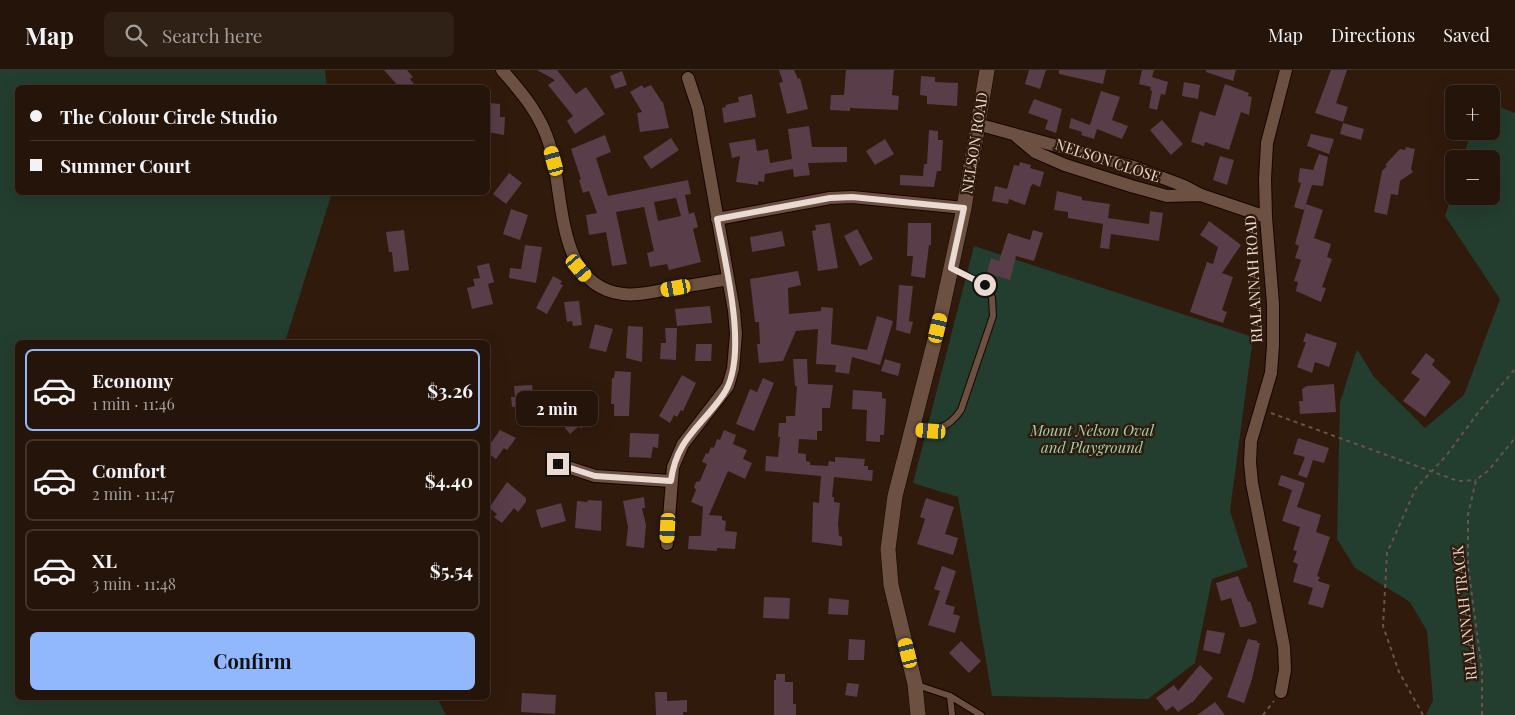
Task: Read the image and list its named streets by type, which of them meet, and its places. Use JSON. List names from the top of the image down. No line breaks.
{"streets":{"main road":["NELSON ROAD"],"street":["NELSON CLOSE","RIALANNAH ROAD"],"path":["RIALANNAH TRACK"]},"crossings":[["NELSON ROAD","NELSON CLOSE"],["NELSON CLOSE","RIALANNAH ROAD"]],"parks":["Mount Nelson Oval and Playground"],"page":{"header":"Map","search":"Search here","nav":["Map","Directions","Saved"],"map_buttons":["+","−"],"banner":["The Colour Circle Studio","Summer Court"],"list":[{"name":"Economy","note":"1 min · 11:46","value":"$3.26"},{"name":"Comfort","note":"2 min · 11:47","value":"$4.40"},{"name":"XL","note":"3 min · 11:48","value":"$5.54"}],"bubble":"2 min","buttons":"Confirm"}}
